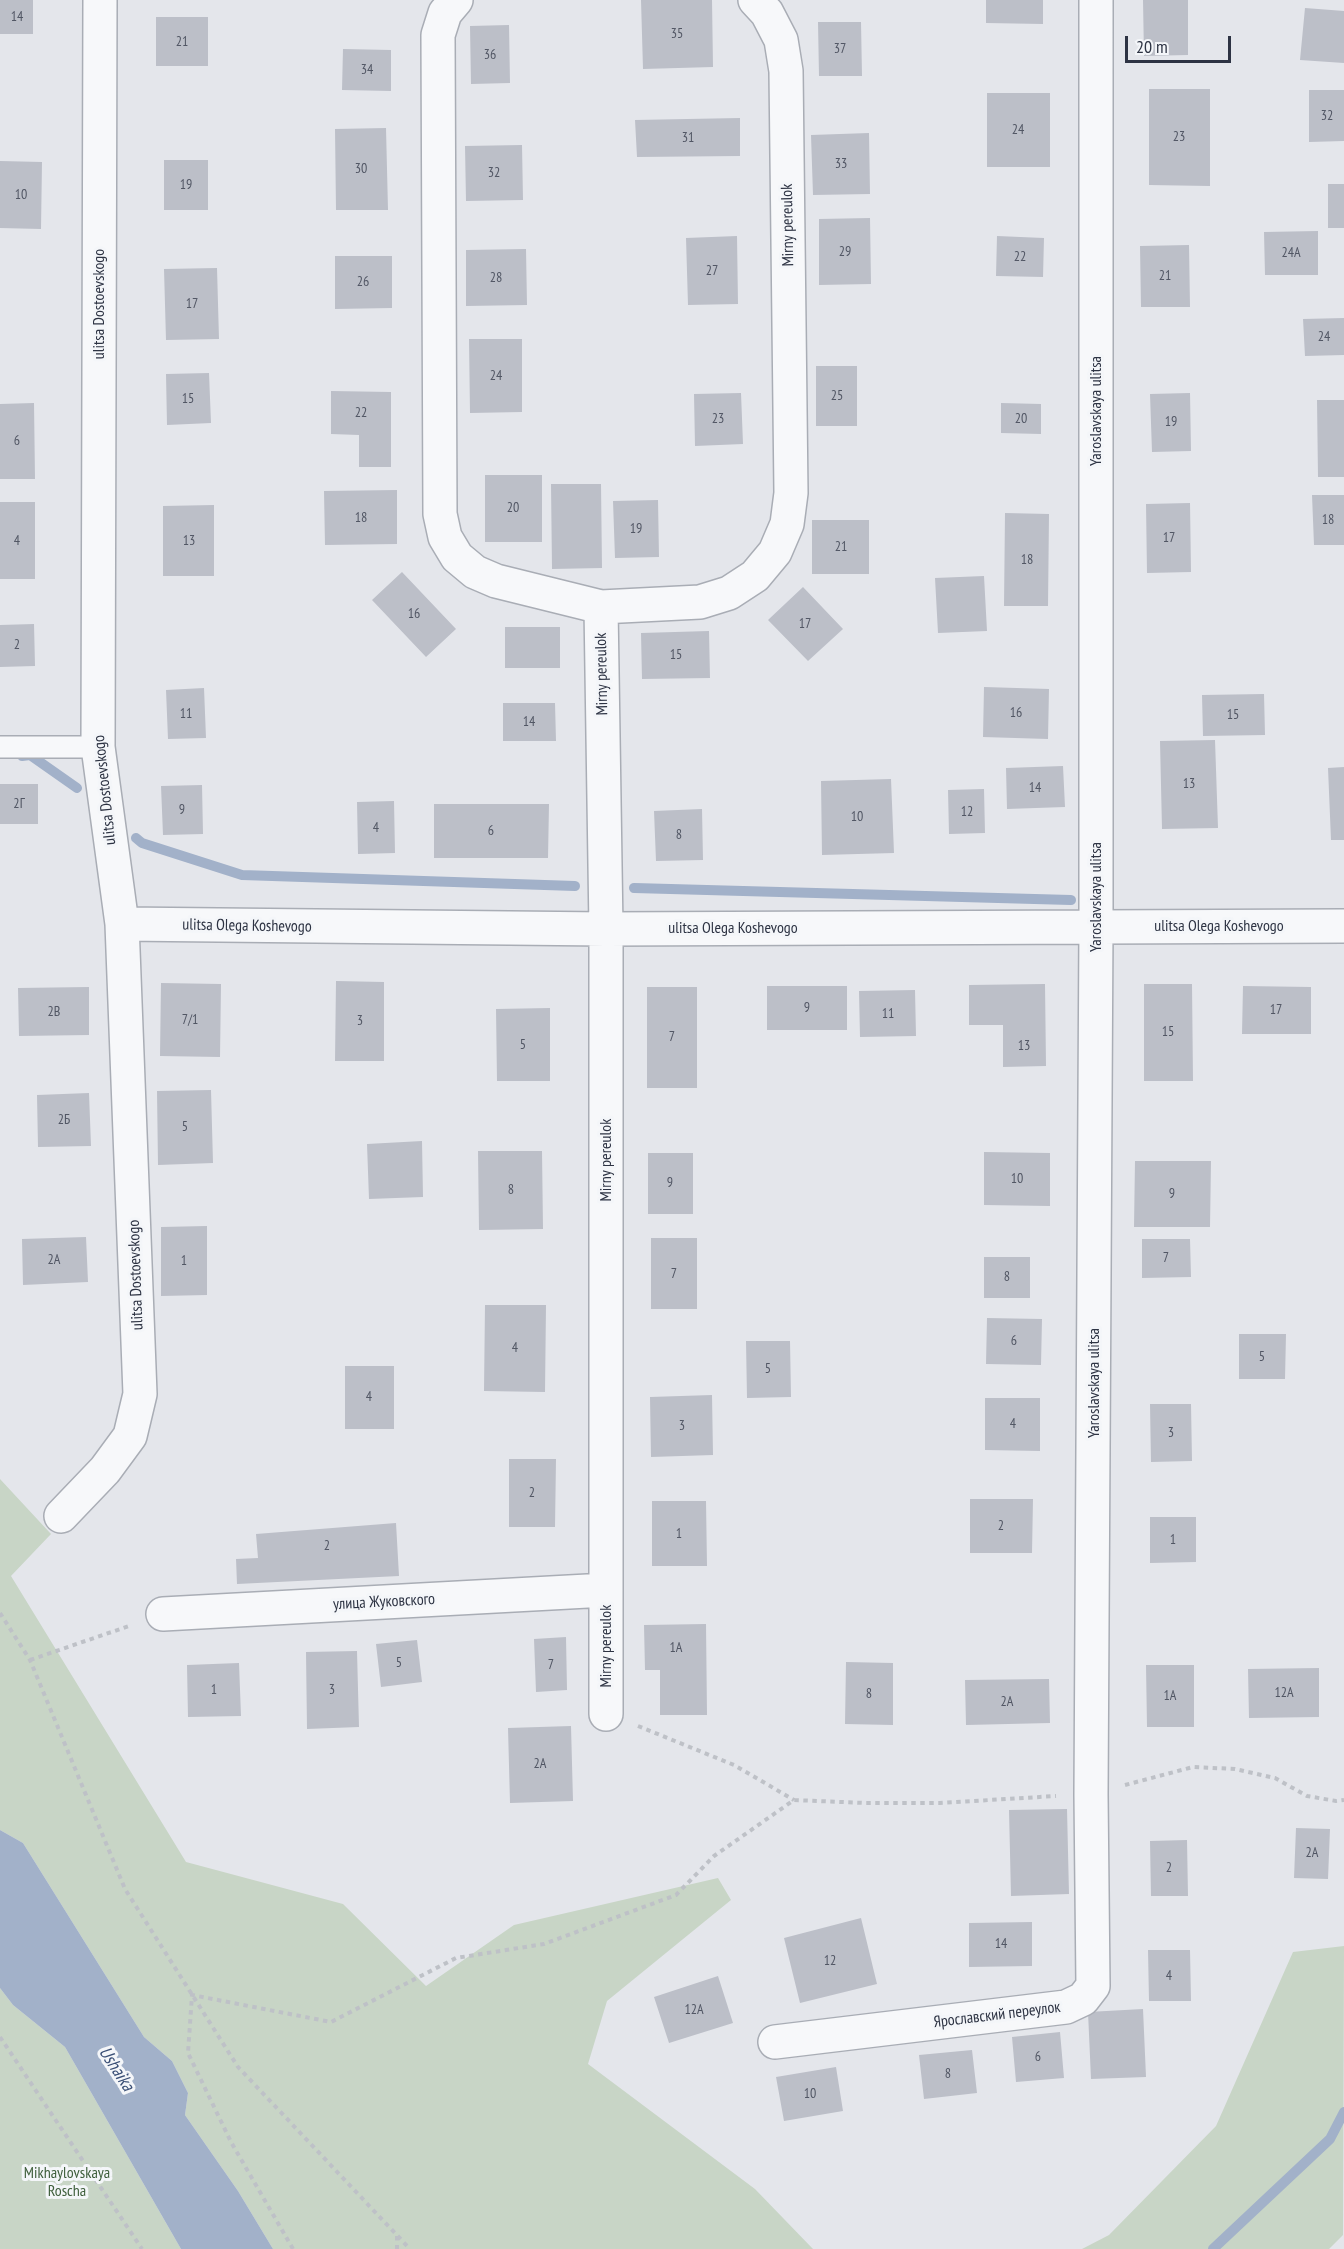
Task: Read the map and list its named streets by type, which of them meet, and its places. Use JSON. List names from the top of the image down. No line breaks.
{"streets":{"street":["Mirny pereulok","ulitsa Dostoevskogo","Yaroslavskaya ulitsa","ulitsa Olega Koshevogo","улица Жуковского","Ярославский переулок"]},"crossings":[["Mirny pereulok","ulitsa Olega Koshevogo"],["Mirny pereulok","улица Жуковского"],["ulitsa Dostoevskogo","ulitsa Olega Koshevogo"],["Yaroslavskaya ulitsa","ulitsa Olega Koshevogo"],["Yaroslavskaya ulitsa","Ярославский переулок"]],"water":["Ushaika"],"parks":["Mikhaylovskaya Roscha"],"house_numbers":["14","35","21","37","36","34","32","24","23","31","33","30","32","19","10","29","24А","22","27","21","28","26","17","24","24","25","15","22","23","20","19","6","20","18","18","19","17","4","13","21","18","16","17","2","15","16","11","15","14","13","14","2Г","9","12","10","4","6","8","9","17","2В","11","7/1","3","15","7","5","13","2Б","5","10","9","8","9","7","2А","1","7","8","6","4","5","5","4","4","3","3","2","2","1","1","2","1А","5","7","1","3","12А","8","1А","2А","2А","2А","2","14","12","4","12А","6","8","10"],"scale_bar":"20 m"}
